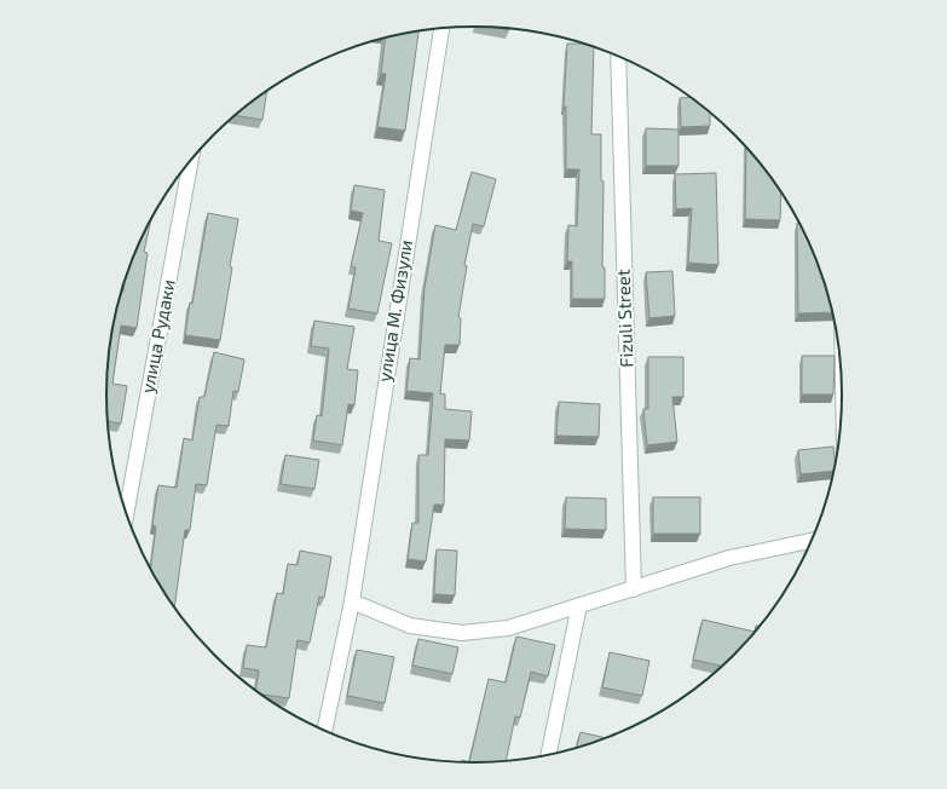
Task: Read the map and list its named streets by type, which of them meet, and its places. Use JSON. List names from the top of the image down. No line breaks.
{"streets":{"street":["улица М. Физули","Fizuli Street","улица Рудаки"]}}
